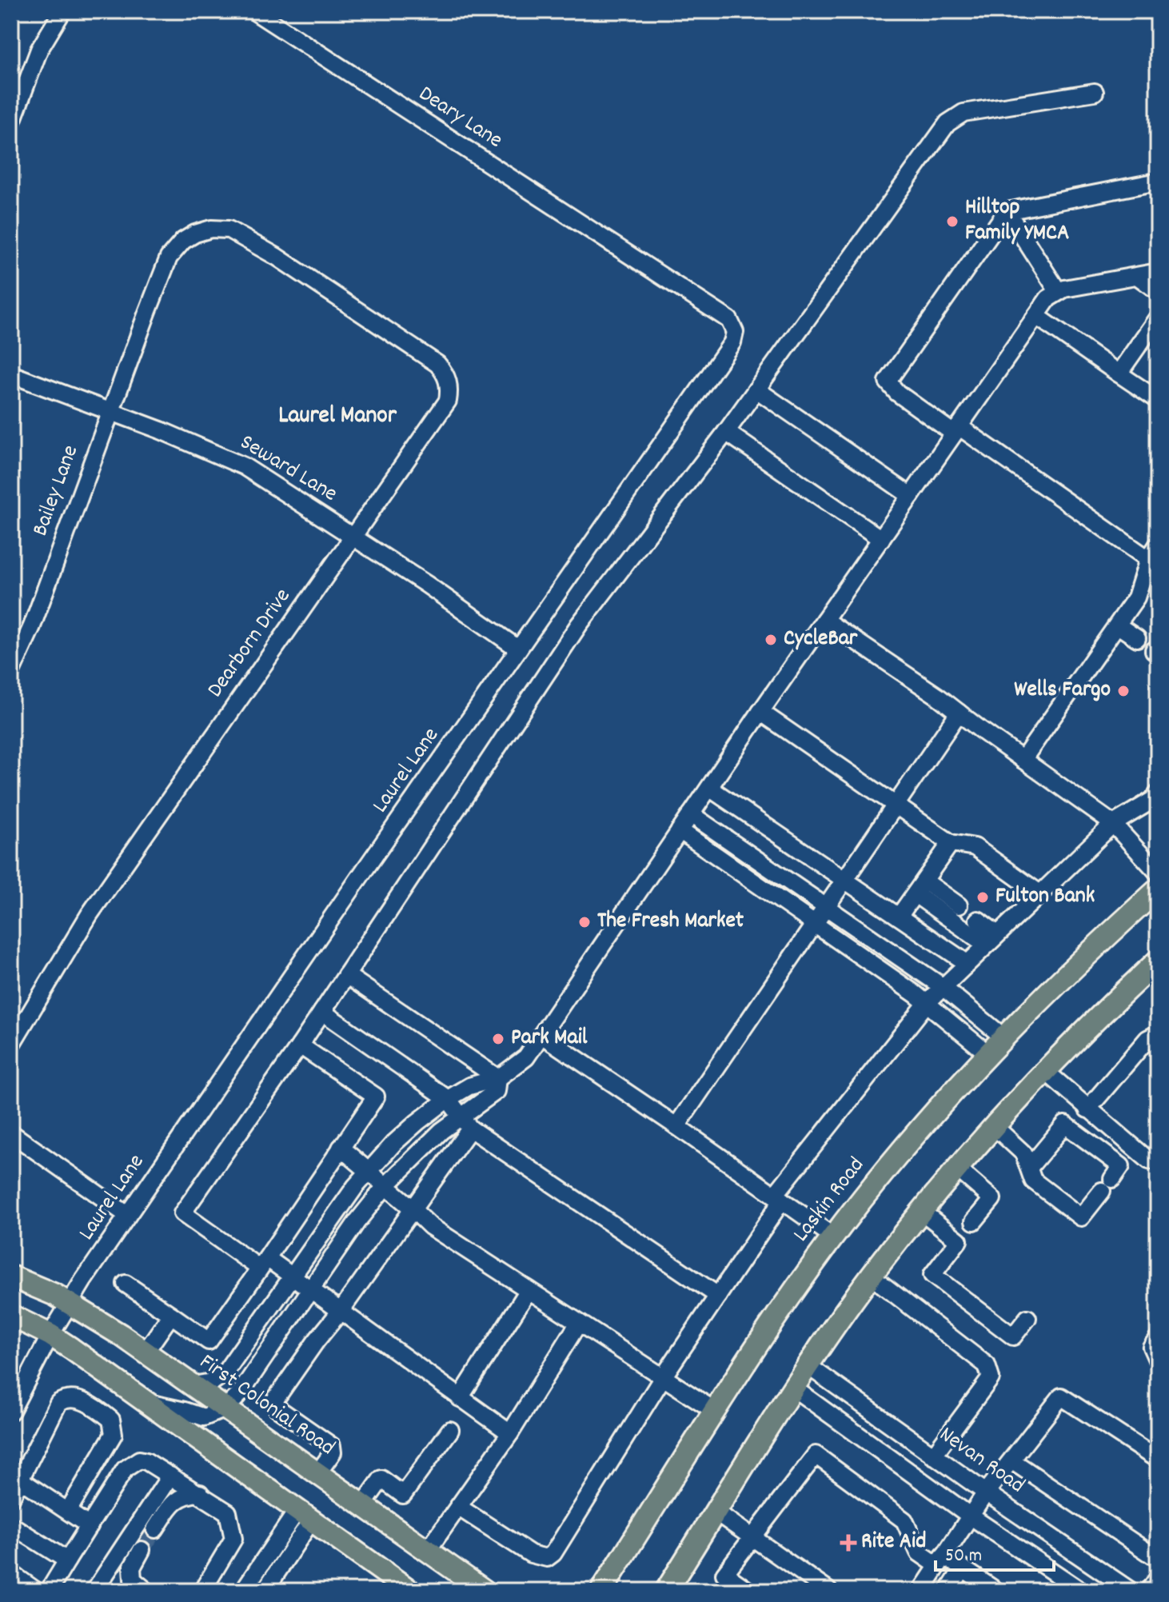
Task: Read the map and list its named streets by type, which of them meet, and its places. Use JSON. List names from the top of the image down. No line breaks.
{"streets":{"main road":["Laskin Road","First Colonial Road"],"street":["Deary Lane","Seward Lane","Bailey Lane","Dearborn Drive","Laurel Lane","Nevan Road"]},"crossings":[["Deary Lane","Laurel Lane"],["Seward Lane","Bailey Lane"],["Seward Lane","Dearborn Drive"],["Seward Lane","Laurel Lane"],["Bailey Lane","Dearborn Drive"],["Laurel Lane","First Colonial Road"]],"districts":["Laurel Manor"],"places":{"other":["Hilltop Family YMCA","CycleBar","Wells Fargo","Fulton Bank","The Fresh Market","Park Mail"],"health":["Rite Aid"]},"scale_bar":"50 m"}
